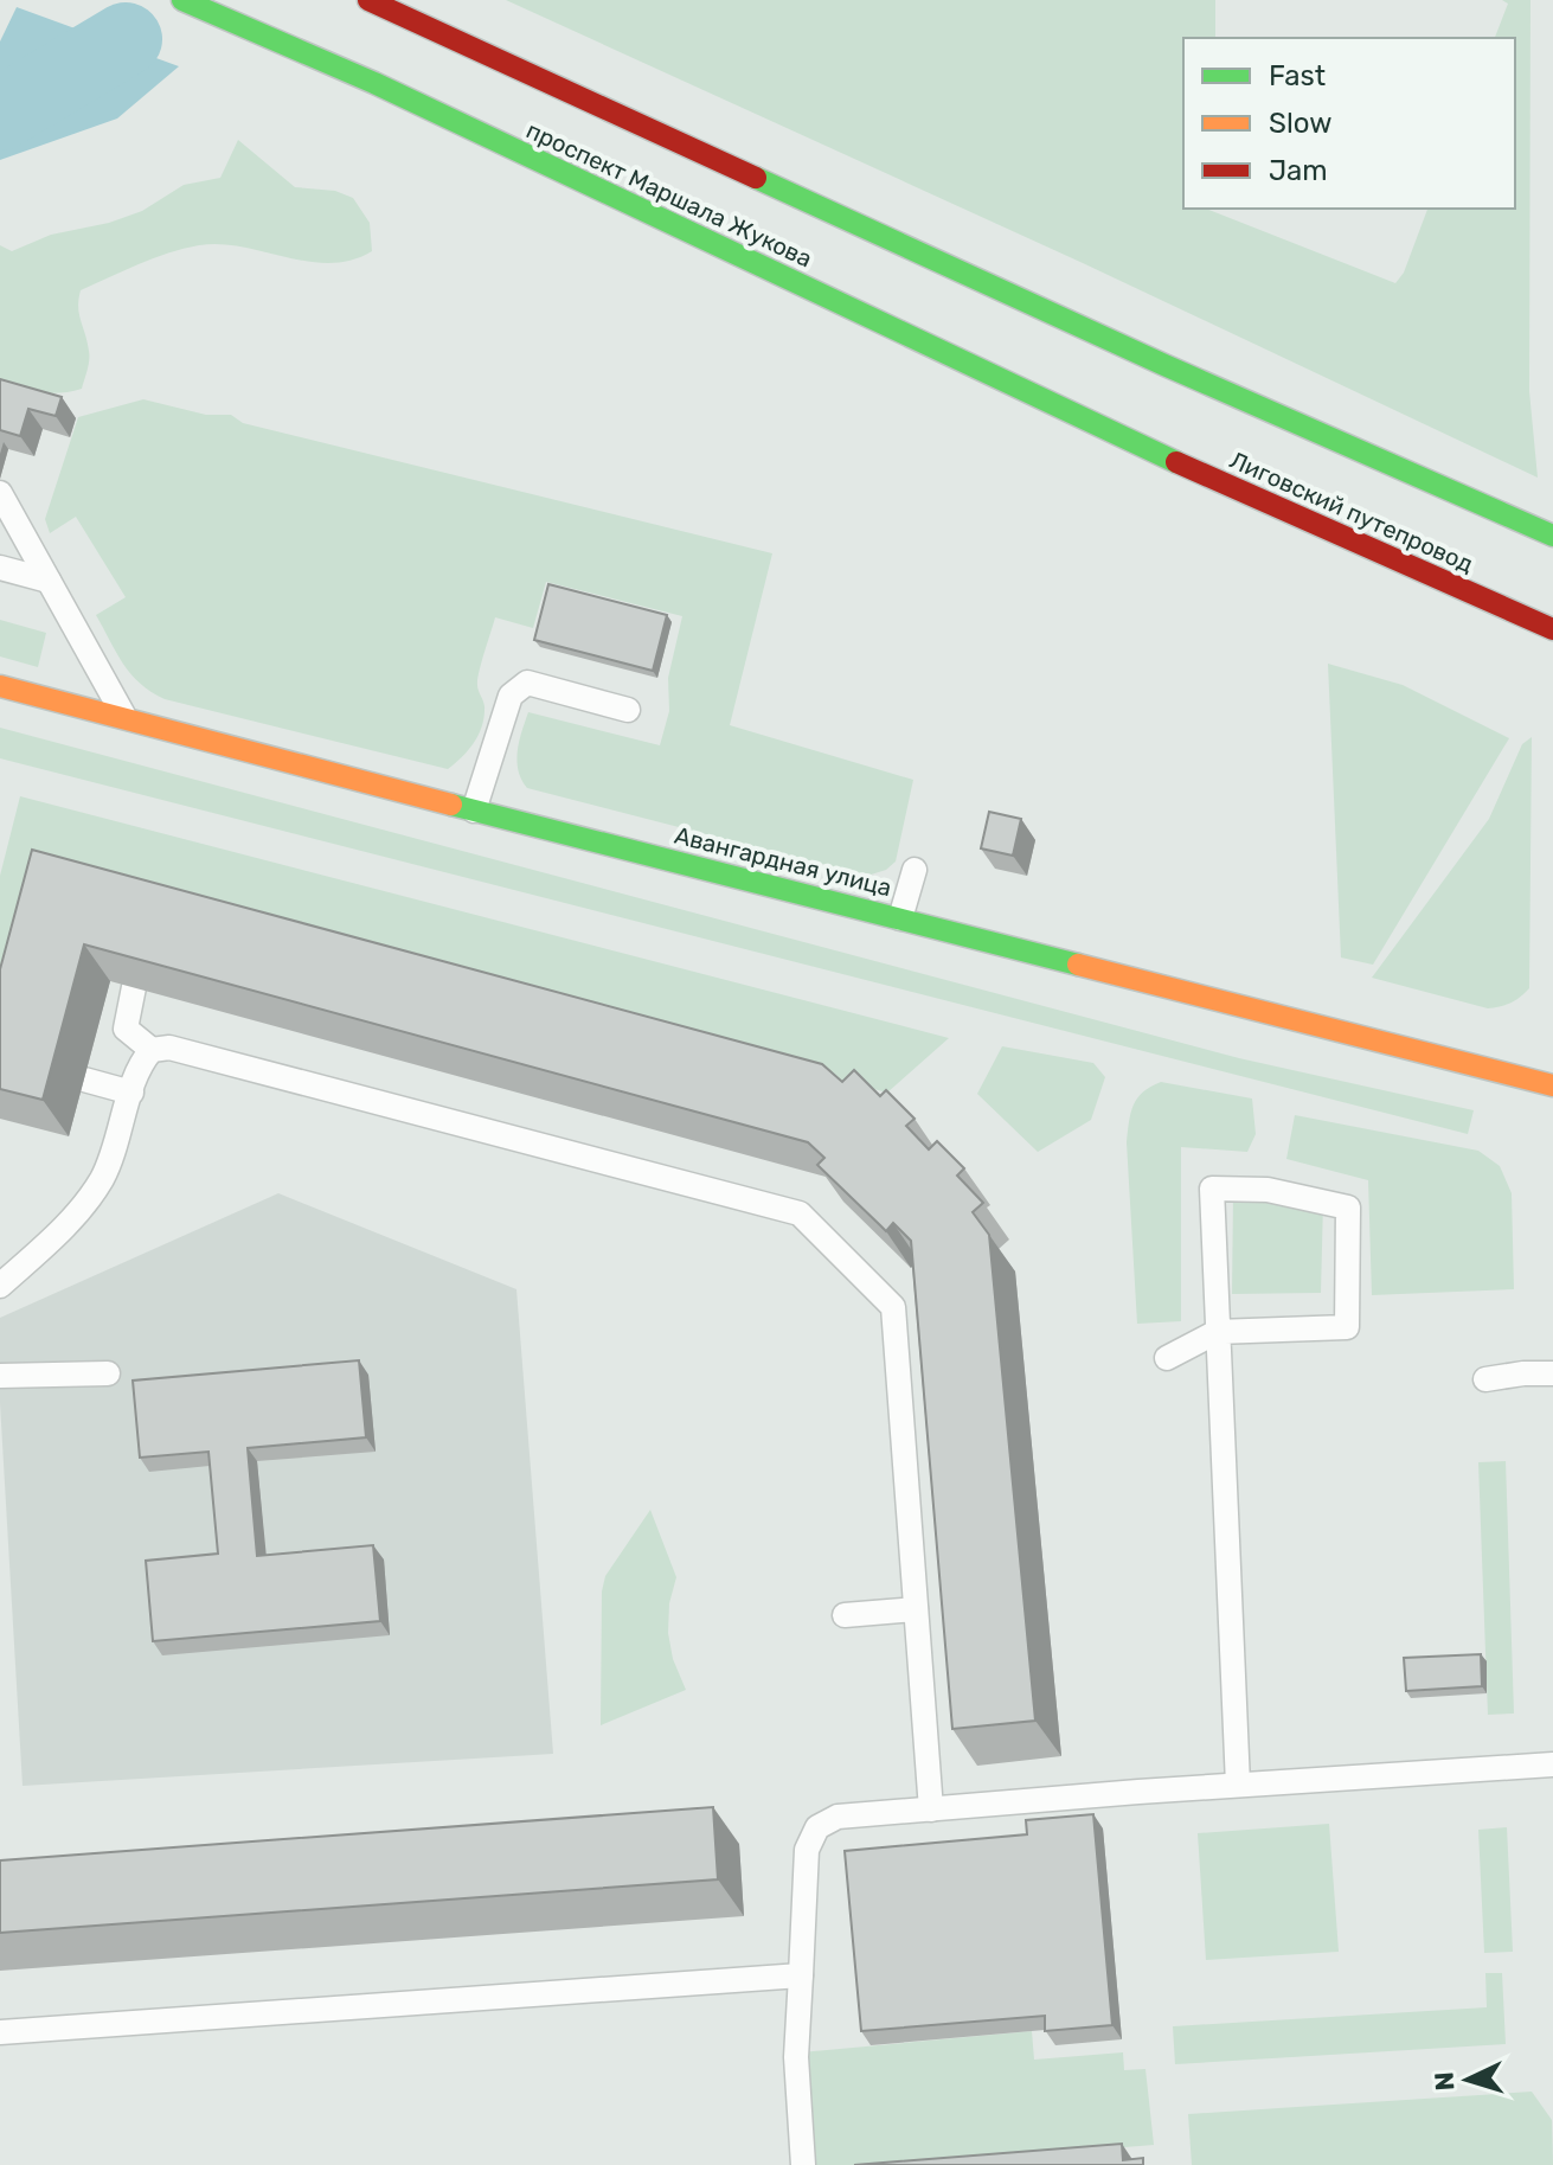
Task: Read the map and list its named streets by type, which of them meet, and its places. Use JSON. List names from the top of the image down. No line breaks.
{"streets":{"main road":["проспект Маршала Жукова","Лиговский путепровод","Авангардная улица"]},"crossings":[["проспект Маршала Жукова","Лиговский путепровод"]],"legend":["Fast","Slow","Jam"],"north":"left"}
